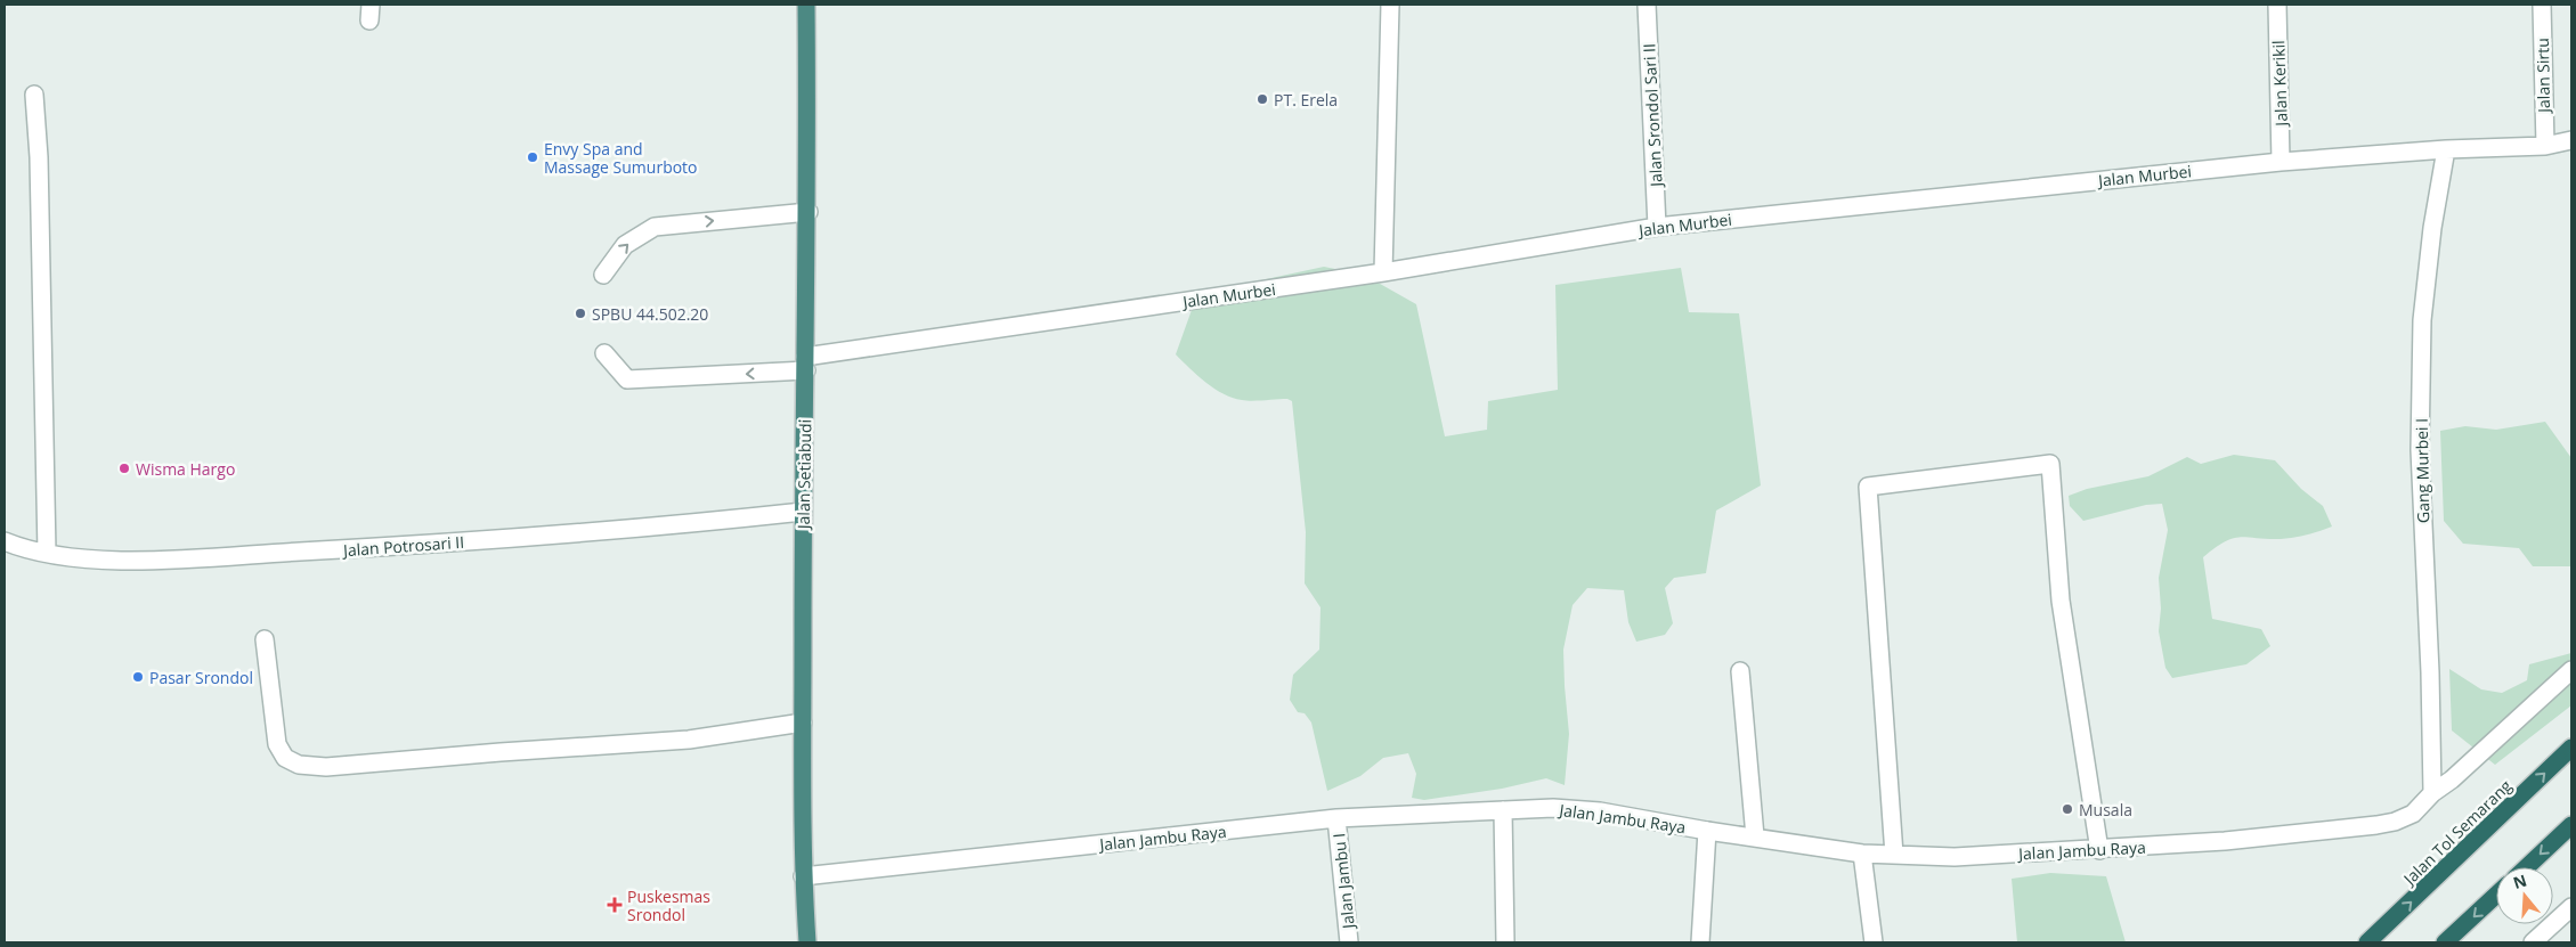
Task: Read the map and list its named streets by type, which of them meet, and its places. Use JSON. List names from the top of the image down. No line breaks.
{"streets":{"highway":["Jalan Setiabudi","Jalan Tol Semarang"],"street":["Jalan Sirtu","Jalan Kerikil","Jalan Srondol Sari II","Jalan Murbei","Gang Murbei I","Jalan Potrosari II","Jalan Jambu Raya","Jalan Jambu I"]},"crossings":[["Jalan Sirtu","Jalan Murbei"],["Jalan Kerikil","Jalan Murbei"],["Jalan Srondol Sari II","Jalan Murbei"],["Jalan Murbei","Gang Murbei I"],["Jalan Murbei","Jalan Setiabudi"],["Gang Murbei I","Jalan Jambu Raya"],["Jalan Setiabudi","Jalan Potrosari II"],["Jalan Setiabudi","Jalan Jambu Raya"],["Jalan Jambu Raya","Jalan Jambu I"]],"places":{"other":["PT. Erela","Envy Spa and Massage Sumurboto","SPBU 44.502.20","Wisma Hargo","Pasar Srondol","Musala"],"health":["Puskesmas Srondol"]},"north":"top"}
